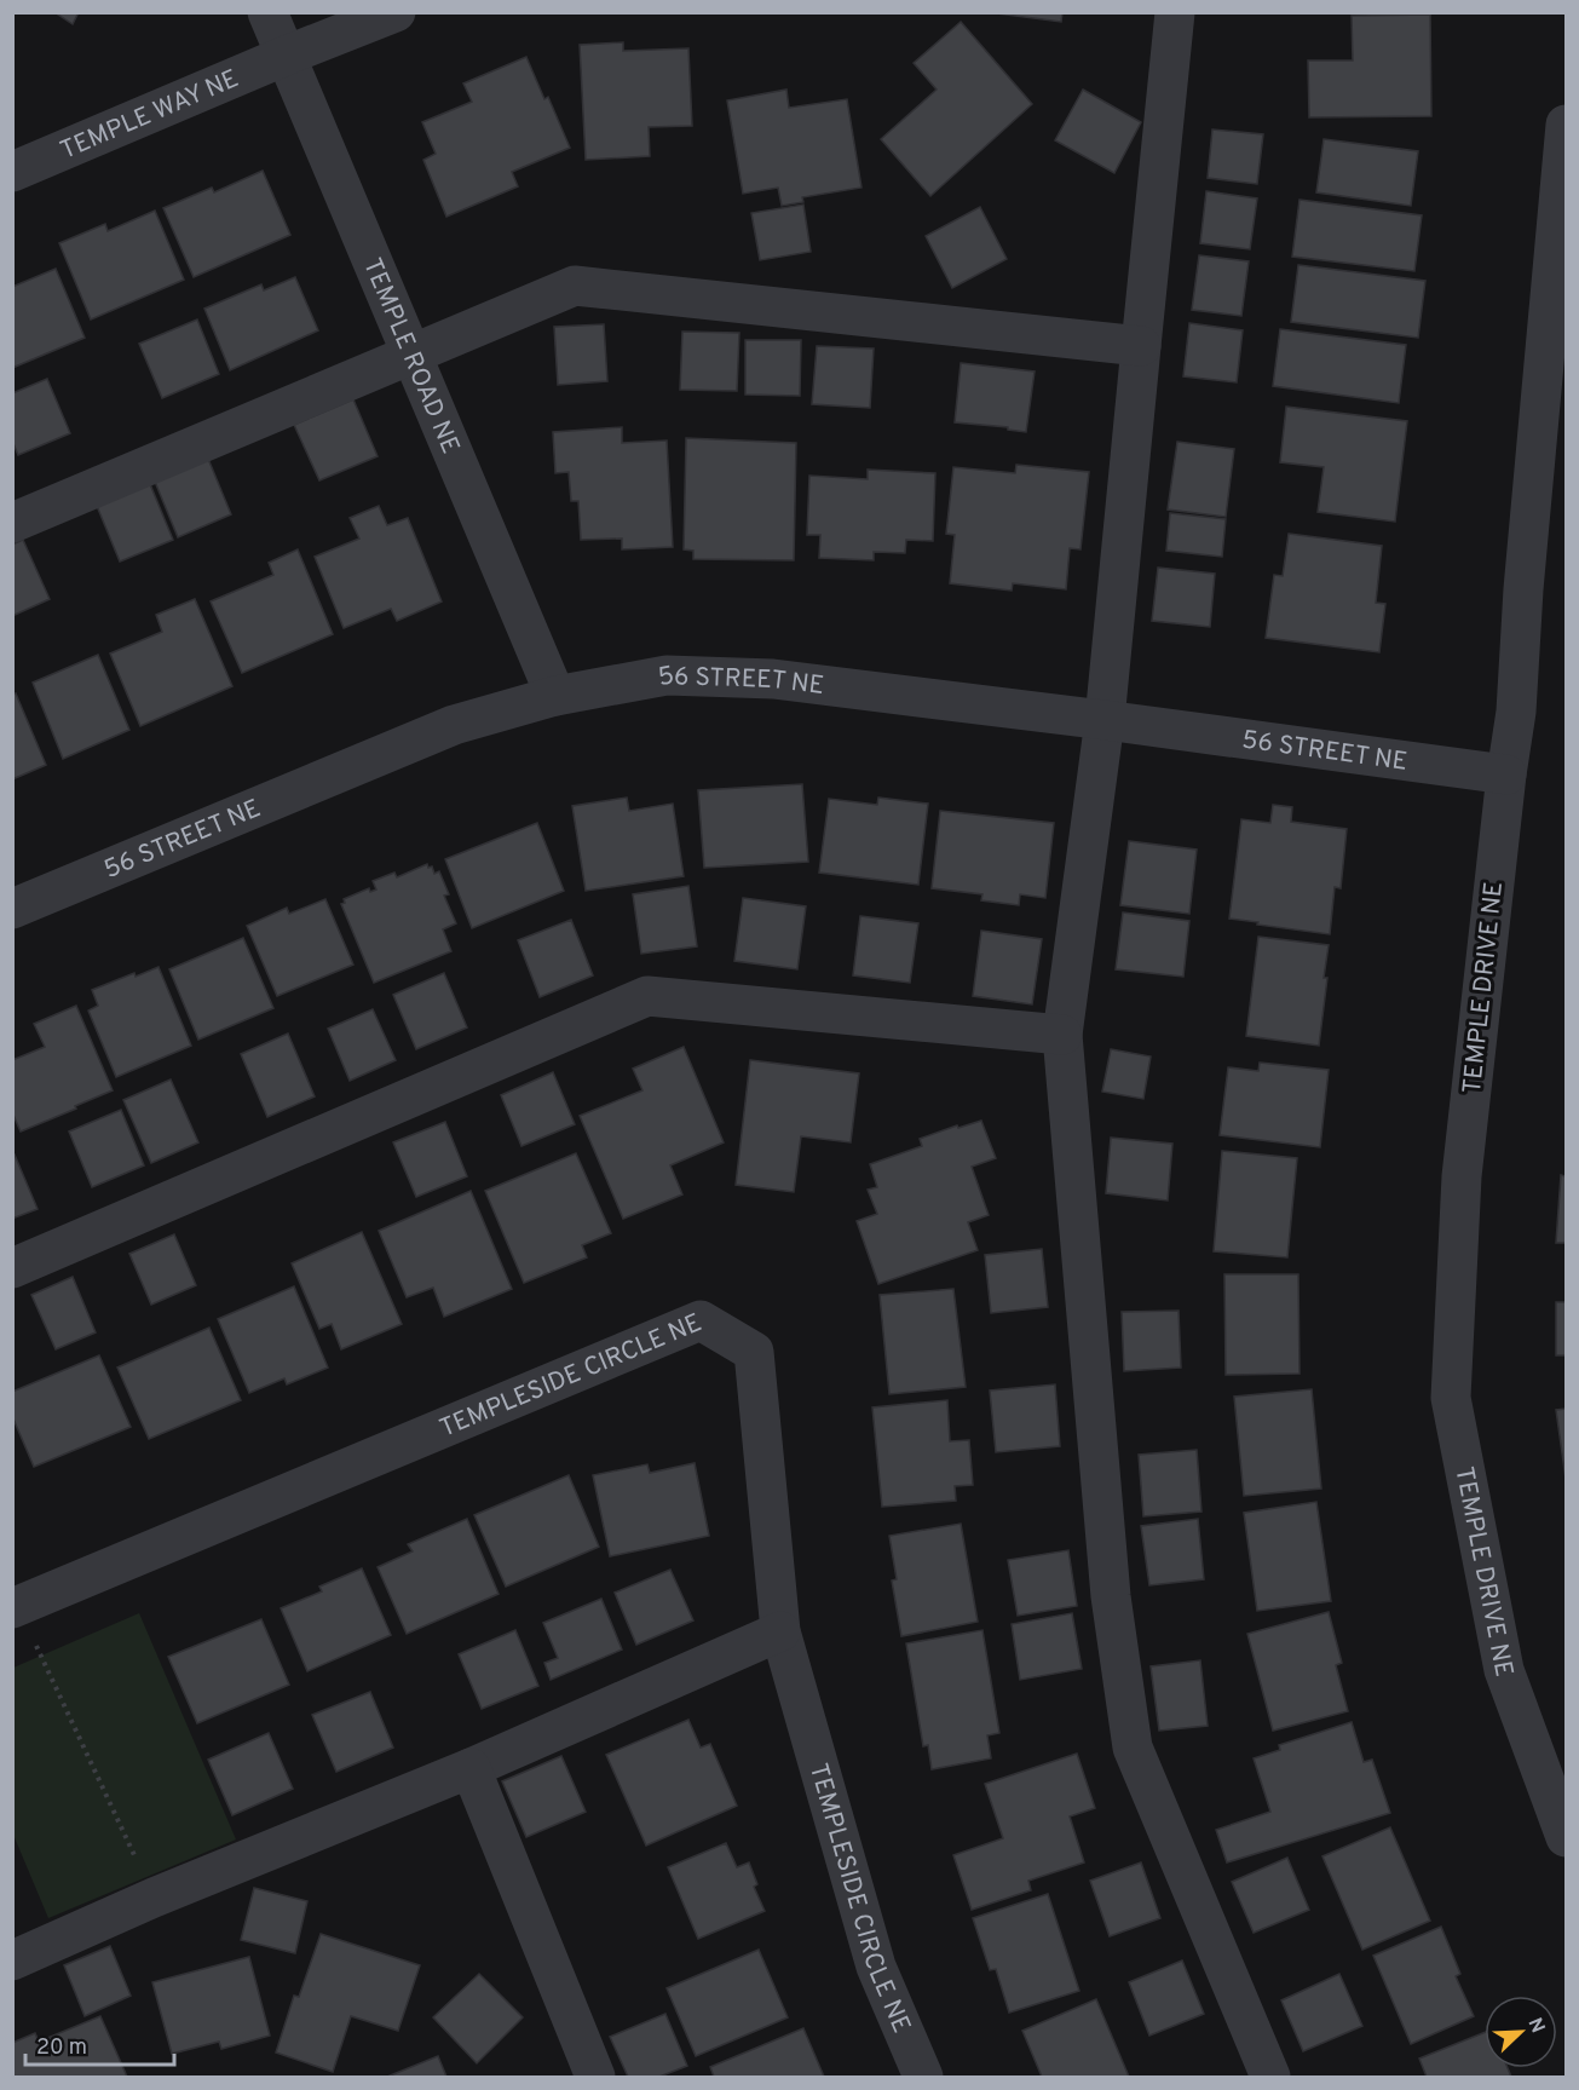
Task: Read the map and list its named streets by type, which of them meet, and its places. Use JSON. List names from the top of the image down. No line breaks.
{"streets":{"street":["TEMPLE WAY NE","TEMPLE ROAD NE","56 STREET NE","TEMPLE DRIVE NE","TEMPLESIDE CIRCLE NE"]},"crossings":[["TEMPLE WAY NE","TEMPLE ROAD NE"],["TEMPLE ROAD NE","56 STREET NE"],["56 STREET NE","TEMPLE DRIVE NE"]],"scale_bar":"20 m","north":"top right"}
